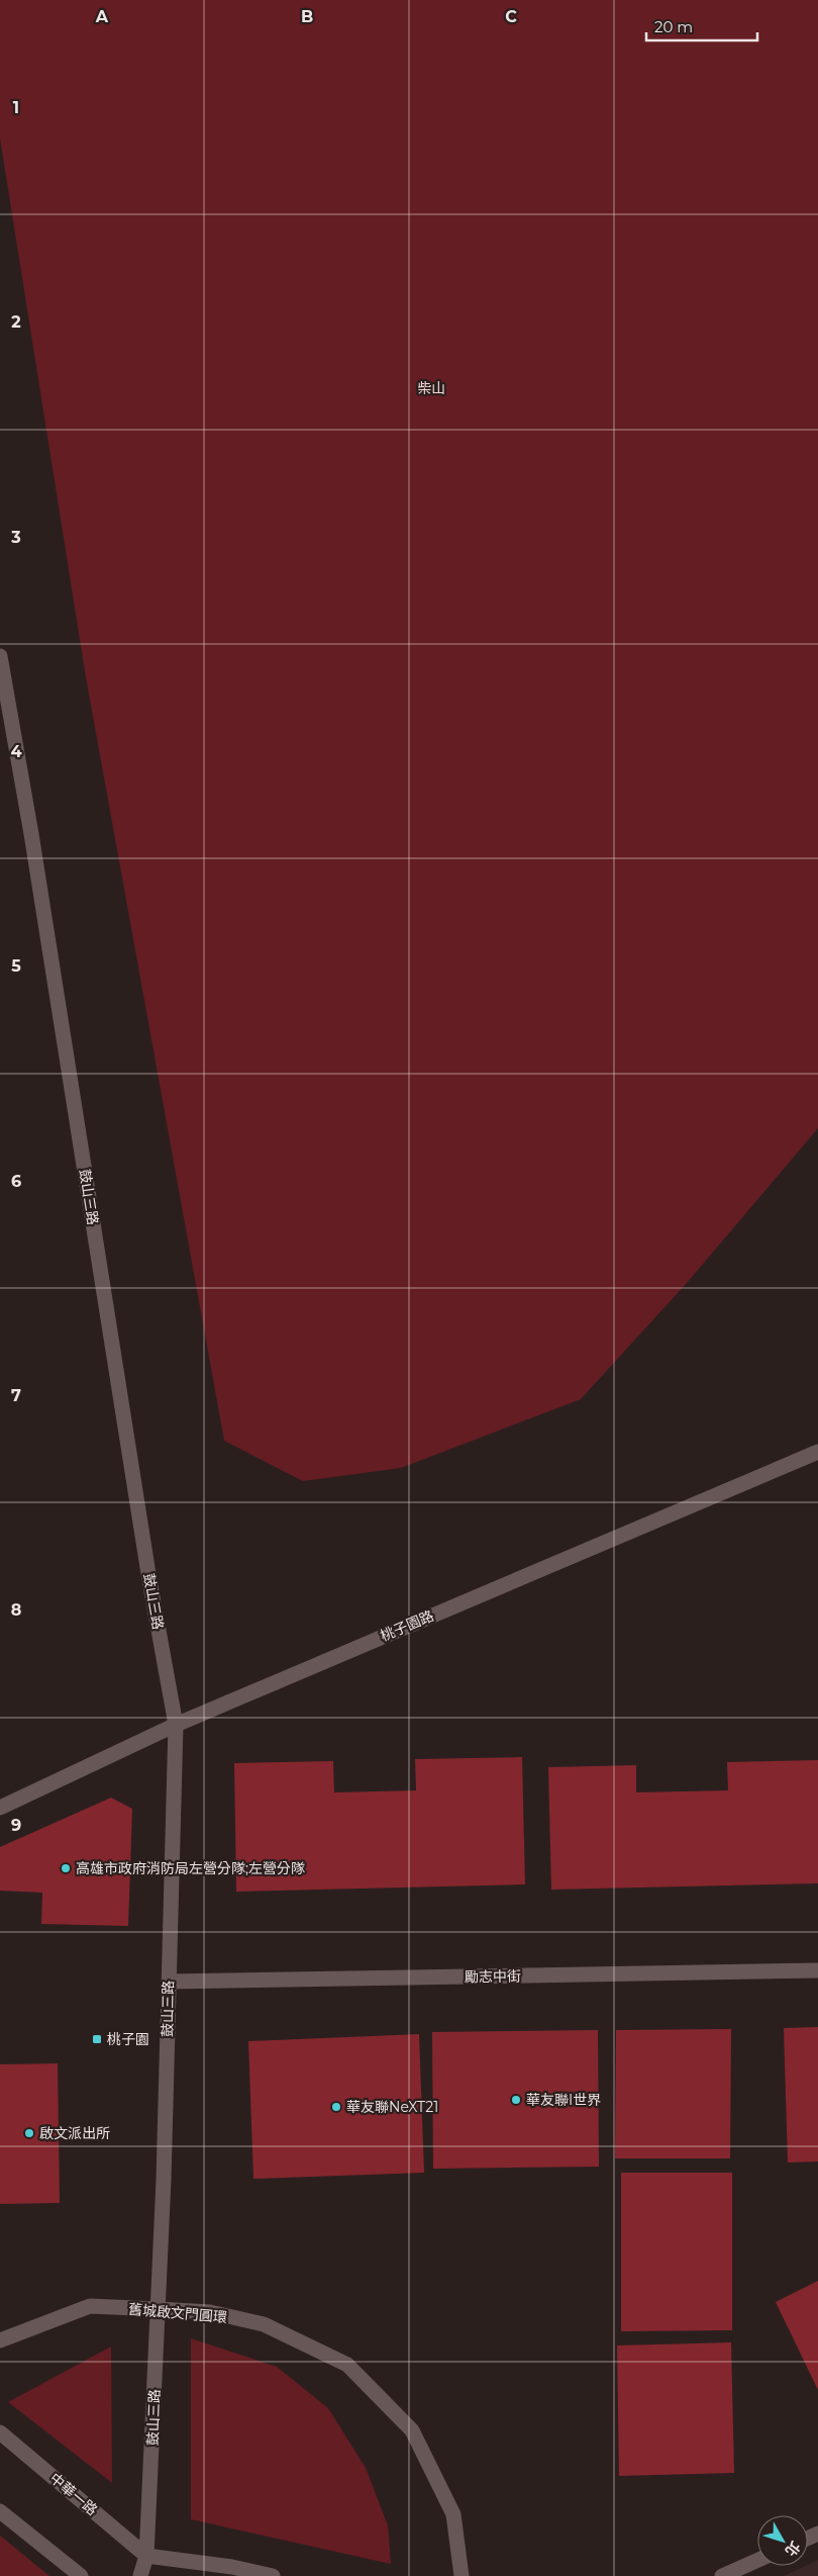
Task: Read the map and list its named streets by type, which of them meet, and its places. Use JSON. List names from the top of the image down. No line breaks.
{"streets":{"street":["鼓山三路","桃子園路","勵志中街","舊城啟文門圓環","中華一路"]},"crossings":[["鼓山三路","桃子園路"],["鼓山三路","勵志中街"],["鼓山三路","舊城啟文門圓環"],["鼓山三路","中華一路"]],"parks":["柴山"],"places":{"other":["高雄市政府消防局左營分隊;左營分隊","華友聯I世界","華友聯NeXT21","啟文派出所"],"transit":["桃子園"]},"scale_bar":"20 m","north":"bottom right","grid":{"columns":["A","B","C"],"rows":["1","2","3","4","5","6","7","8","9"]}}
